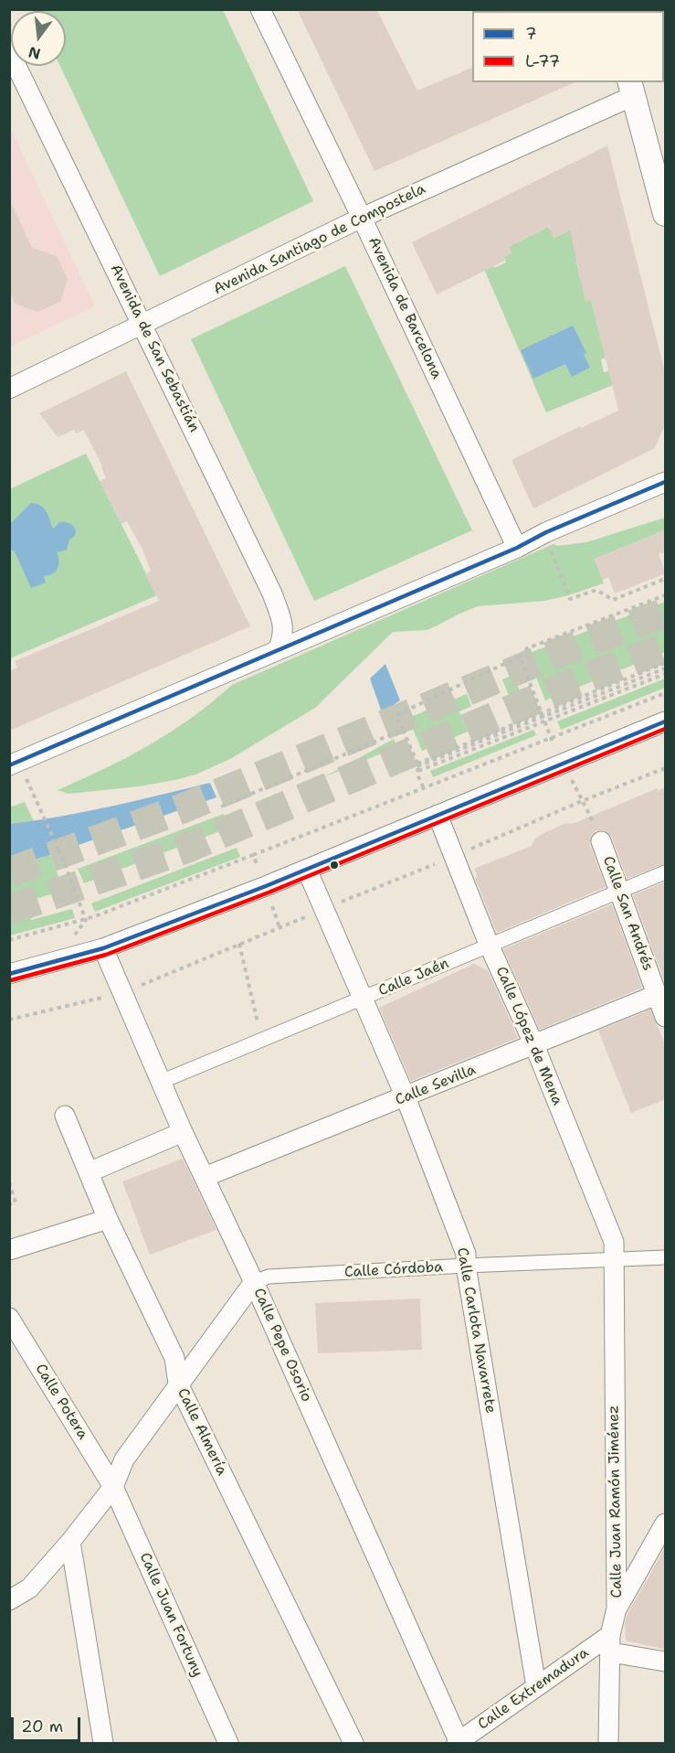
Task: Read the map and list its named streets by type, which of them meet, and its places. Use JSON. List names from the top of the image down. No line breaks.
{"streets":{"street":["Avenida Santiago de Compostela","Avenida de Barcelona","Avenida de San Sebastián","Calle San Andrés","Calle Jaén","Calle López de Mena","Calle Sevilla","Calle Córdoba","Calle Carlota Navarrete","Calle Pepe Osorio","Calle Potera","Calle Almería","Calle Juan Ramón Jiménez","Calle Juan Fortuny","Calle Extremadura"]},"crossings":[["Avenida Santiago de Compostela","Avenida de Barcelona"],["Avenida Santiago de Compostela","Avenida de San Sebastián"],["Calle San Andrés","Calle Jaén"],["Calle San Andrés","Calle Sevilla"],["Calle Jaén","Calle López de Mena"],["Calle Jaén","Calle Carlota Navarrete"],["Calle Jaén","Calle Pepe Osorio"],["Calle López de Mena","Calle Sevilla"],["Calle López de Mena","Calle Córdoba"],["Calle López de Mena","Calle Juan Ramón Jiménez"],["Calle Sevilla","Calle Carlota Navarrete"],["Calle Sevilla","Calle Pepe Osorio"],["Calle Córdoba","Calle Carlota Navarrete"],["Calle Córdoba","Calle Pepe Osorio"],["Calle Córdoba","Calle Juan Ramón Jiménez"],["Calle Carlota Navarrete","Calle Extremadura"],["Calle Pepe Osorio","Calle Extremadura"],["Calle Potera","Calle Juan Fortuny"],["Calle Juan Ramón Jiménez","Calle Extremadura"]],"lines":["transit line 7","transit line L-77"],"legend":["7","L-77"],"scale_bar":"20 m","north":"bottom"}
